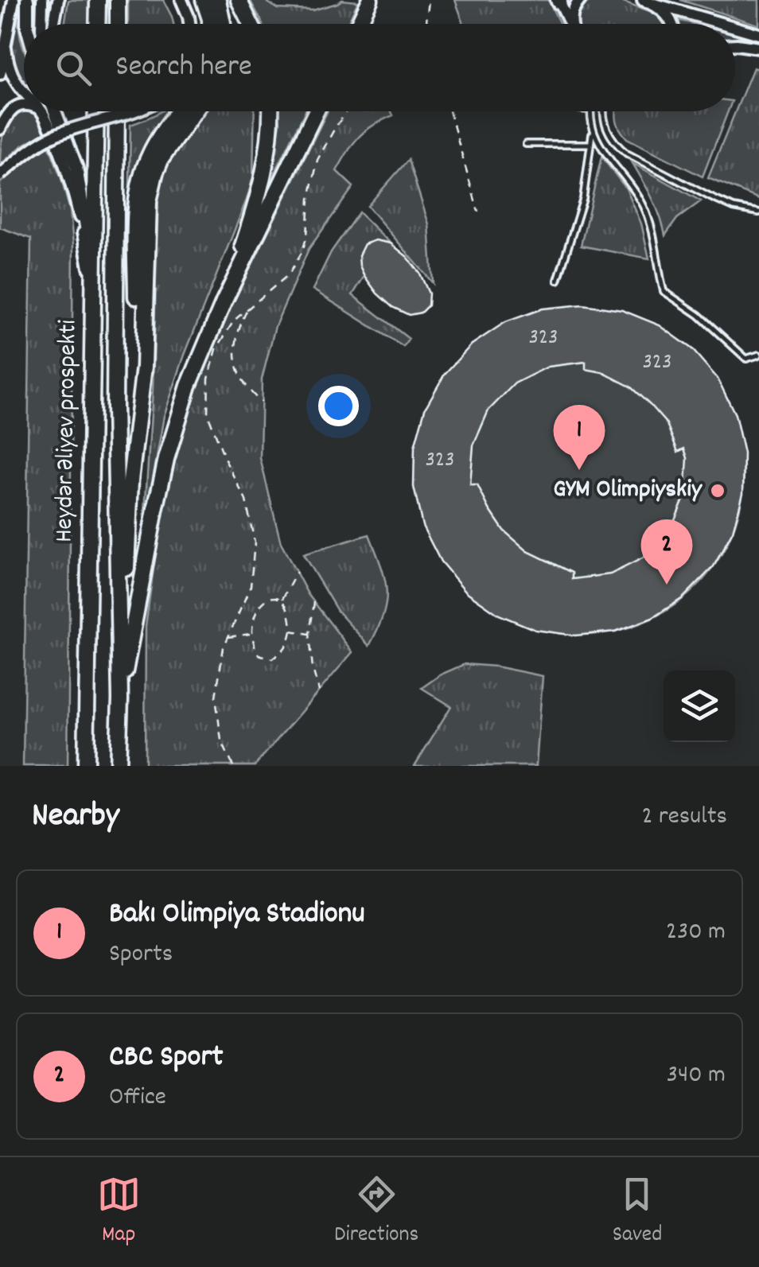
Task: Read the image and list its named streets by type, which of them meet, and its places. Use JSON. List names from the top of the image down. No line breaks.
{"streets":{"highway":["Heydər Əliyev prospekti"]},"places":["GYM Olimpiyskiy"],"house_numbers":["323","323","323"],"page":{"search":"Search here","pins":["1","2"],"heading":["Nearby","2 results"],"list":[{"mark":"1","name":"Bakı Olimpiya Stadionu","note":"Sports","value":"230 m"},{"mark":"2","name":"CBC Sport","note":"Office","value":"340 m"}],"nav":["Map","Directions","Saved"]}}
